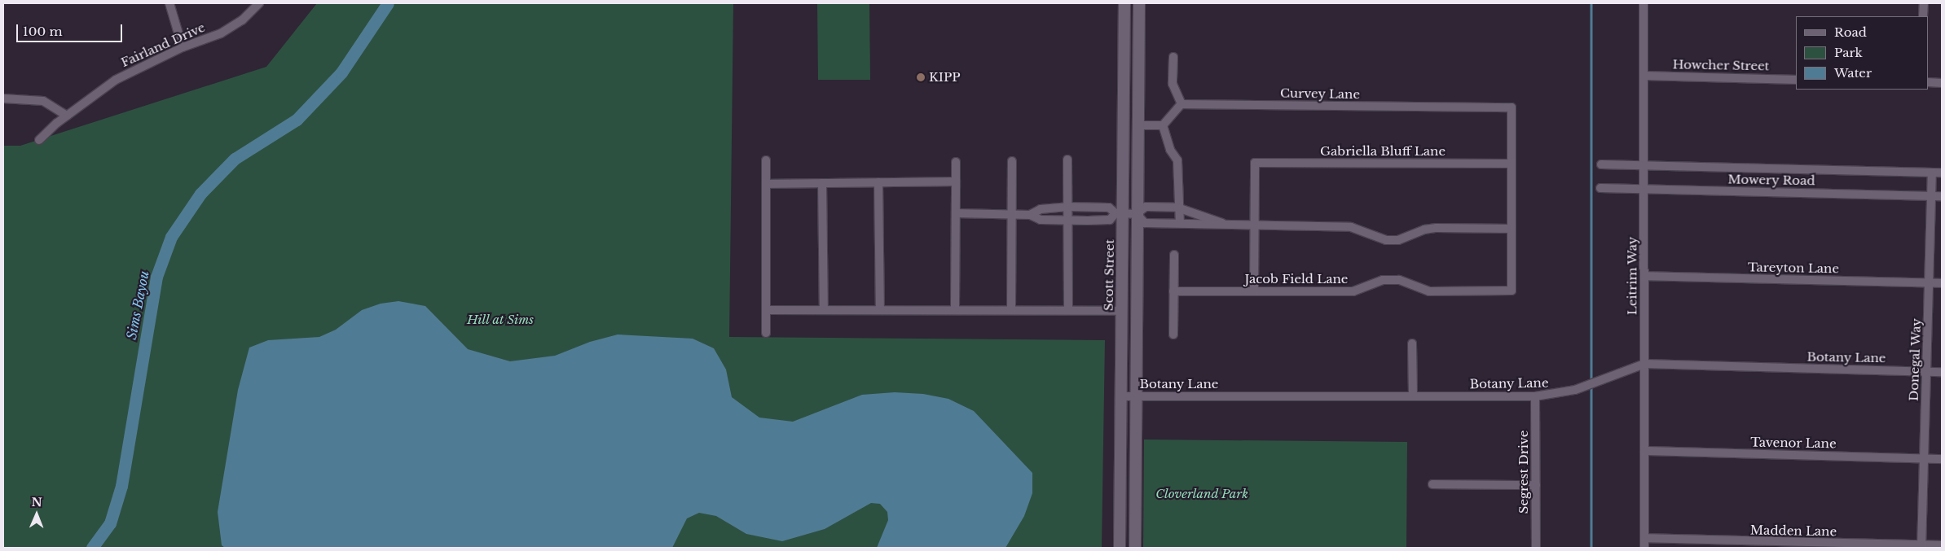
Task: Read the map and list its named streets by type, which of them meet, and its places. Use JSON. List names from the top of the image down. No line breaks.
{"streets":{"main road":["Scott Street"],"street":["Fairland Drive","Howcher Street","Curvey Lane","Gabriella Bluff Lane","Mowery Road","Tareyton Lane","Leitrim Way","Jacob Field Lane","Botany Lane","Donegal Way","Tavenor Lane","Segrest Drive","Madden Lane"]},"crossings":[["Howcher Street","Leitrim Way"],["Curvey Lane","Gabriella Bluff Lane"],["Mowery Road","Leitrim Way"],["Mowery Road","Donegal Way"],["Tareyton Lane","Leitrim Way"],["Tareyton Lane","Donegal Way"],["Scott Street","Botany Lane"],["Leitrim Way","Botany Lane"],["Leitrim Way","Tavenor Lane"],["Leitrim Way","Madden Lane"],["Botany Lane","Donegal Way"],["Botany Lane","Segrest Drive"],["Donegal Way","Tavenor Lane"],["Donegal Way","Madden Lane"]],"water":["Sims Bayou"],"parks":["Hill at Sims","Cloverland Park"],"places":["KIPP"],"legend":["Road","Park","Water"],"scale_bar":"100 m","north":"top"}
